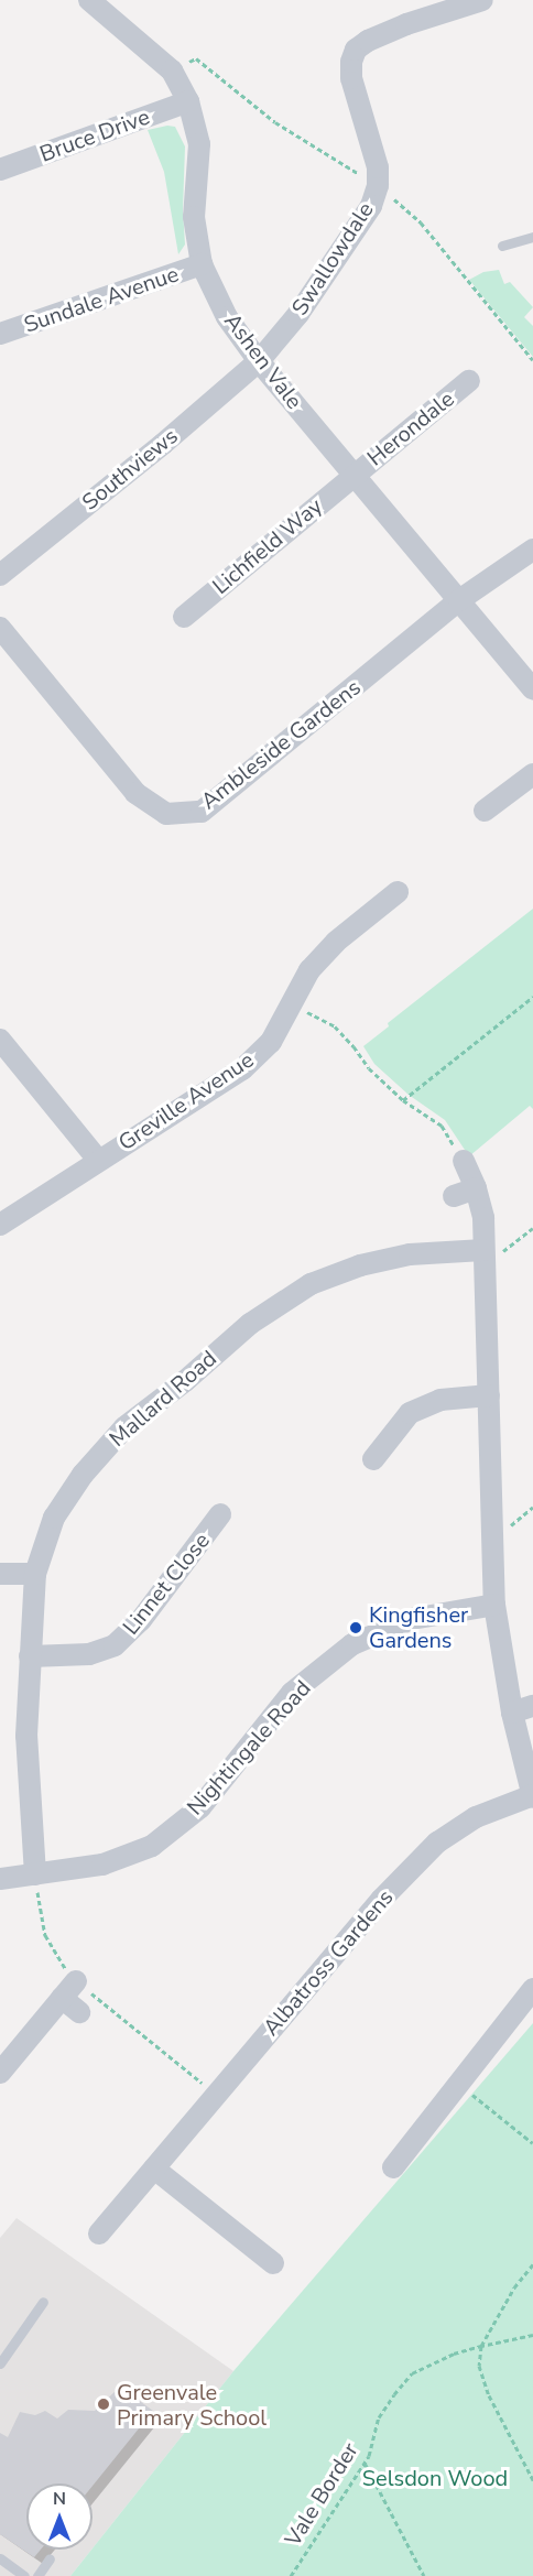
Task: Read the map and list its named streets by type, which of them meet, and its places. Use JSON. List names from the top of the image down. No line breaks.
{"streets":{"street":["Bruce Drive","Swallowdale","Sundale Avenue","Ashen Vale","Herondale","Southviews","Lichfield Way","Ambleside Gardens","Greville Avenue","Mallard Road","Linnet Close","Nightingale Road","Albatross Gardens"],"path":["Vale Border"]},"crossings":[["Bruce Drive","Ashen Vale"],["Swallowdale","Ashen Vale"],["Swallowdale","Southviews"],["Sundale Avenue","Ashen Vale"],["Ashen Vale","Herondale"],["Ashen Vale","Southviews"],["Ashen Vale","Lichfield Way"],["Ashen Vale","Ambleside Gardens"],["Herondale","Lichfield Way"],["Mallard Road","Linnet Close"],["Mallard Road","Nightingale Road"]],"parks":["Selsdon Wood"],"places":["Kingfisher Gardens","Greenvale Primary School"],"north":"top"}
